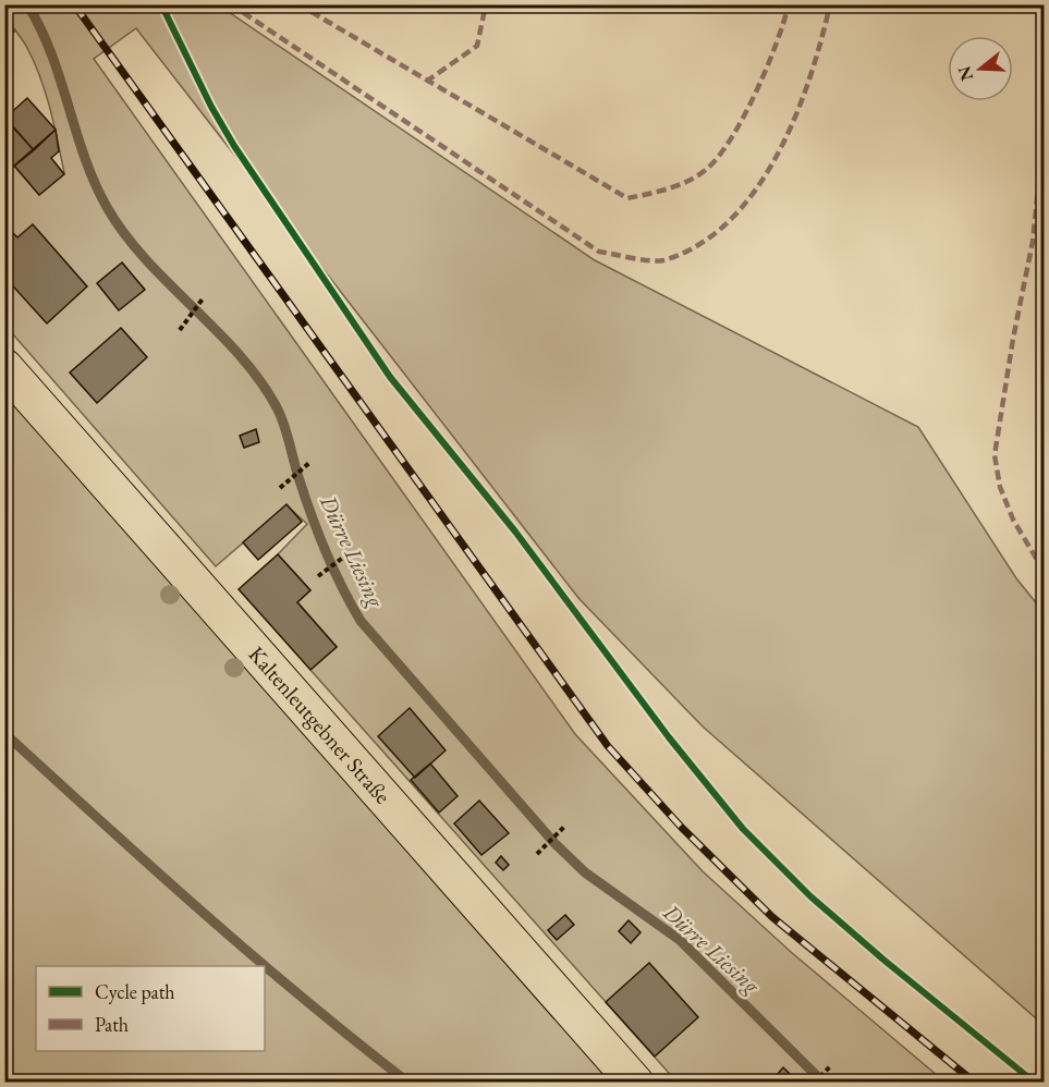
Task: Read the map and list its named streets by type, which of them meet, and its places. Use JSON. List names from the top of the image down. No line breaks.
{"streets":{"main road":["Kaltenleutgebner Straße"]},"water":["Dürre Liesing"],"legend":["Cycle path","Path"],"north":"left"}
